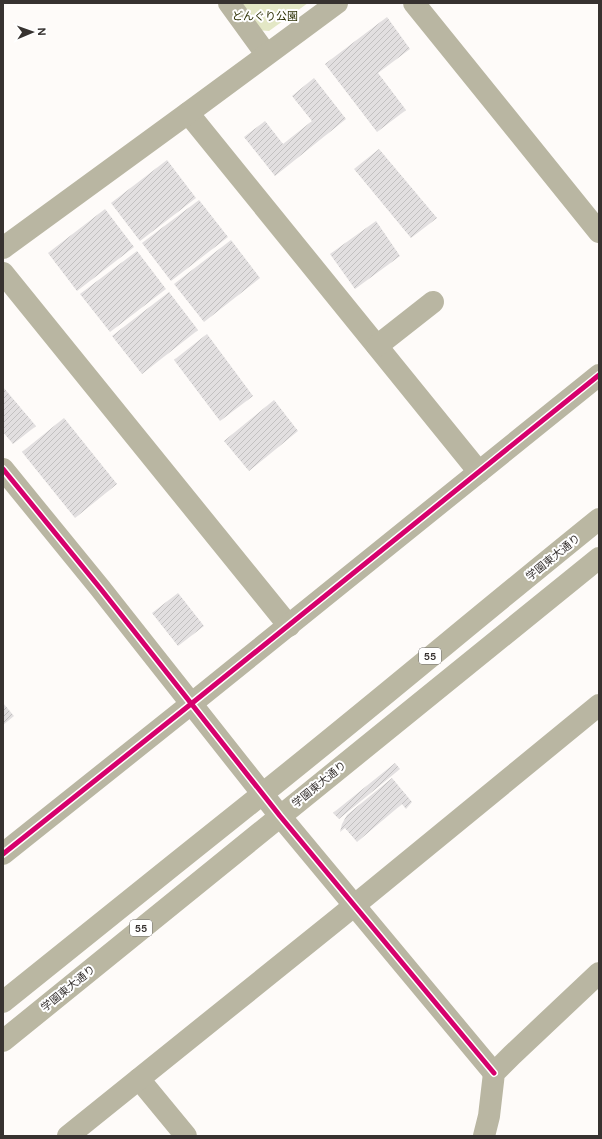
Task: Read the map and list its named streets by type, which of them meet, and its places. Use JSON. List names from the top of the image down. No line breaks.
{"streets":{"main road":["学園東大通り","55"]},"parks":["どんぐり公園"],"north":"right"}
